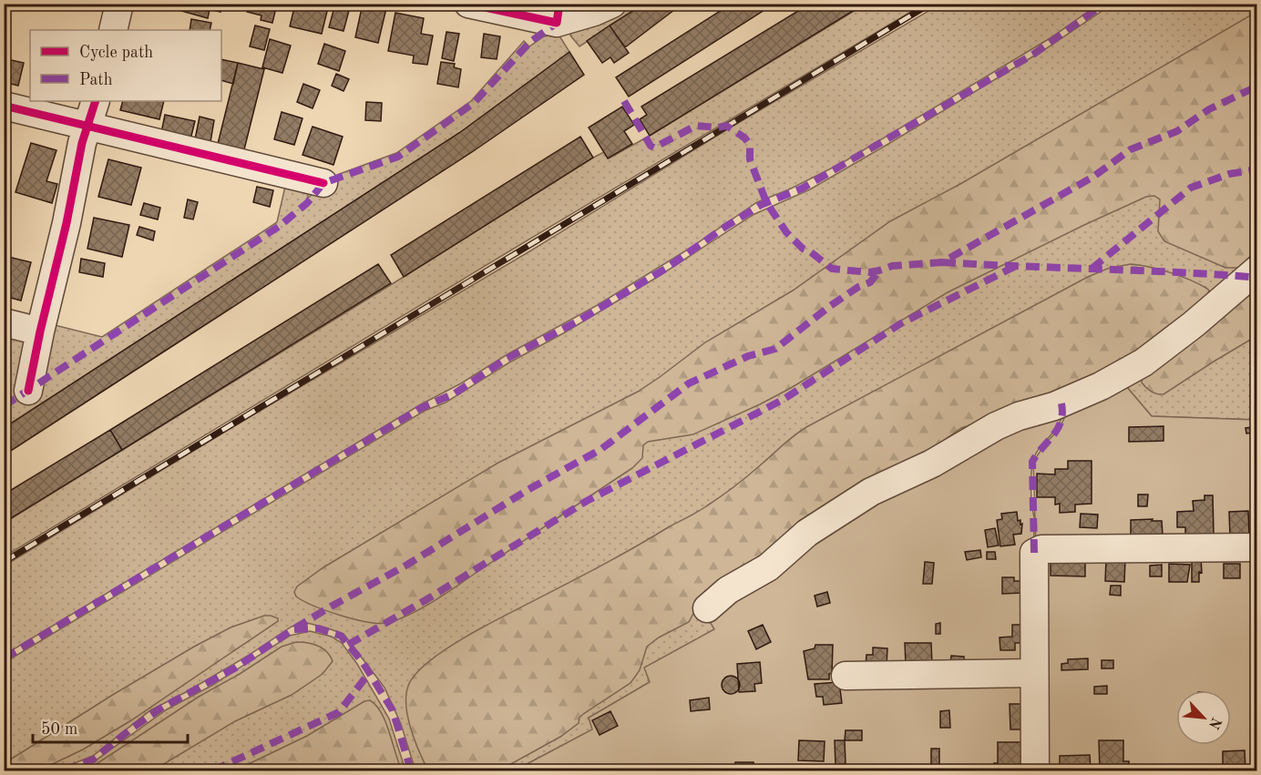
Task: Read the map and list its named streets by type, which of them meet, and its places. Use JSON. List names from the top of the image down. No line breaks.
{"legend":["Cycle path","Path"],"scale_bar":"50 m","north":"bottom right"}
